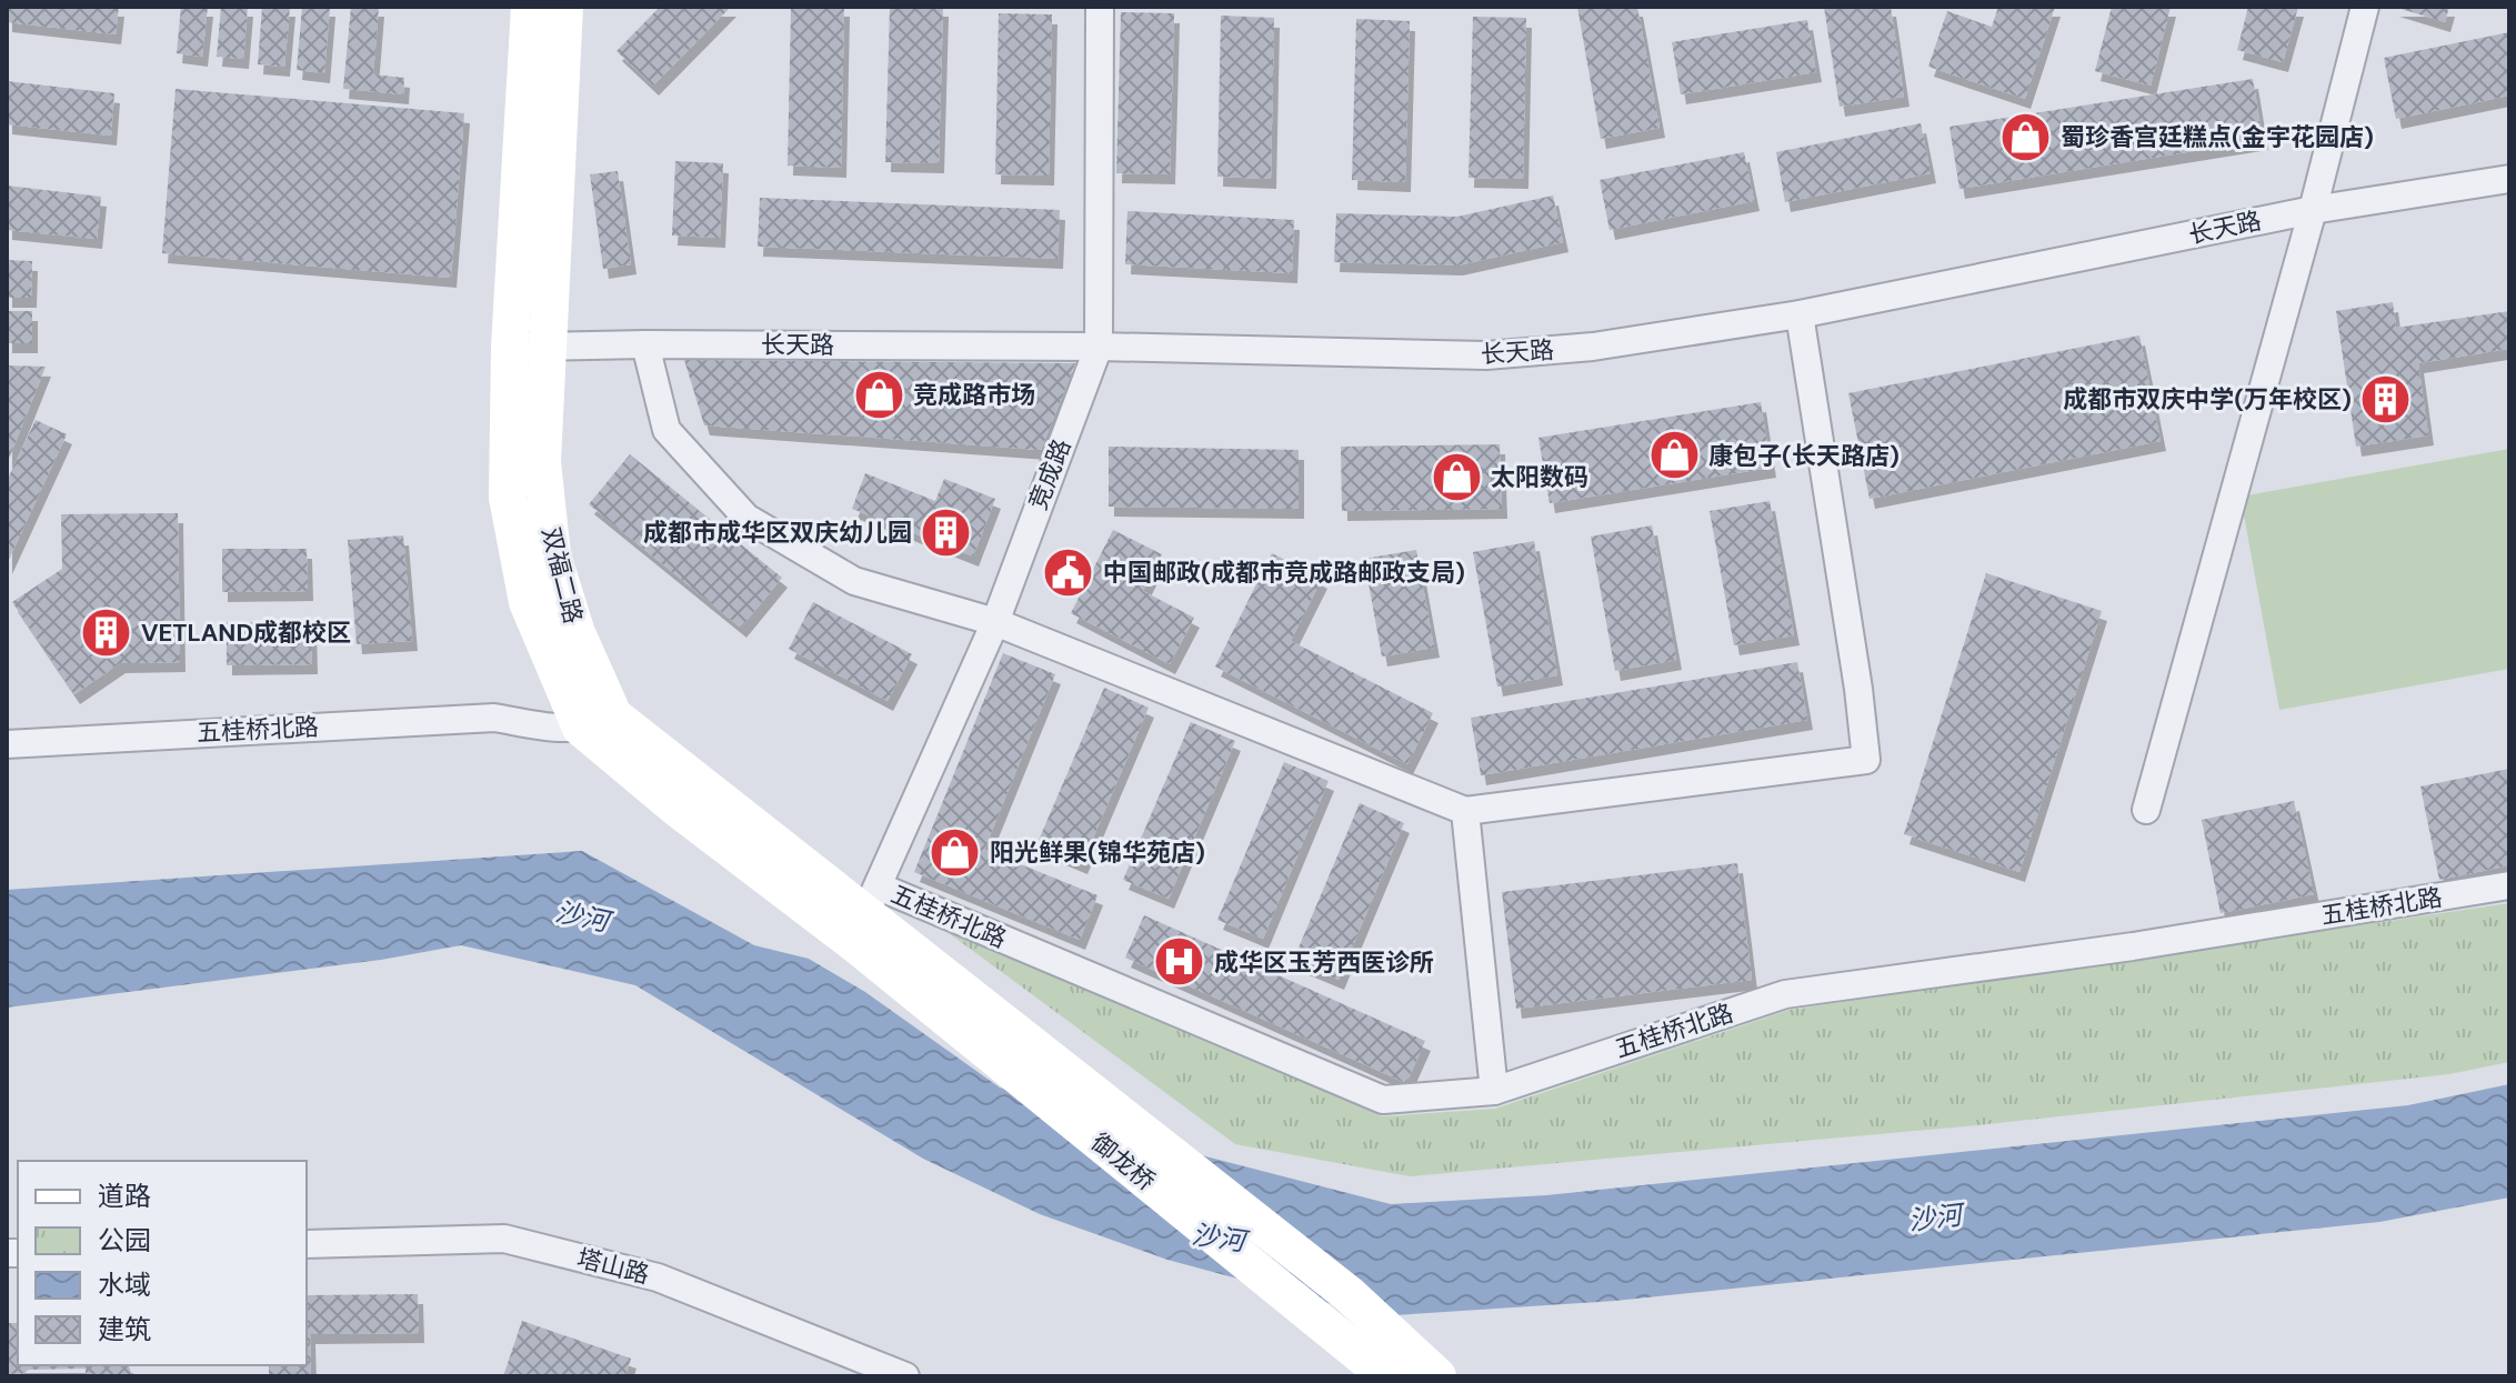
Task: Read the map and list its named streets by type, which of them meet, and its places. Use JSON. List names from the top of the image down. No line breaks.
{"streets":{"main road":["双福二路","御龙桥"],"street":["长天路","竞成路","五桂桥北路","塔山路"]},"crossings":[["长天路","竞成路"],["长天路","双福二路"],["竞成路","双福二路"],["竞成路","五桂桥北路"],["竞成路","御龙桥"],["双福二路","五桂桥北路"],["双福二路","御龙桥"],["五桂桥北路","御龙桥"]],"water":["沙河"],"places":{"shop":["蜀珍香宫廷糕点(金宇花园店)","竞成路市场","康包子(长天路店)","太阳数码","阳光鲜果(锦华苑店)"],"building":["成都市双庆中学(万年校区)","成都市成华区双庆幼儿园","VETLAND成都校区"],"public building":["中国邮政(成都市竞成路邮政支局)"],"hospital":["成华区玉芳西医诊所"]},"legend":["道路","公园","水域","建筑"]}
